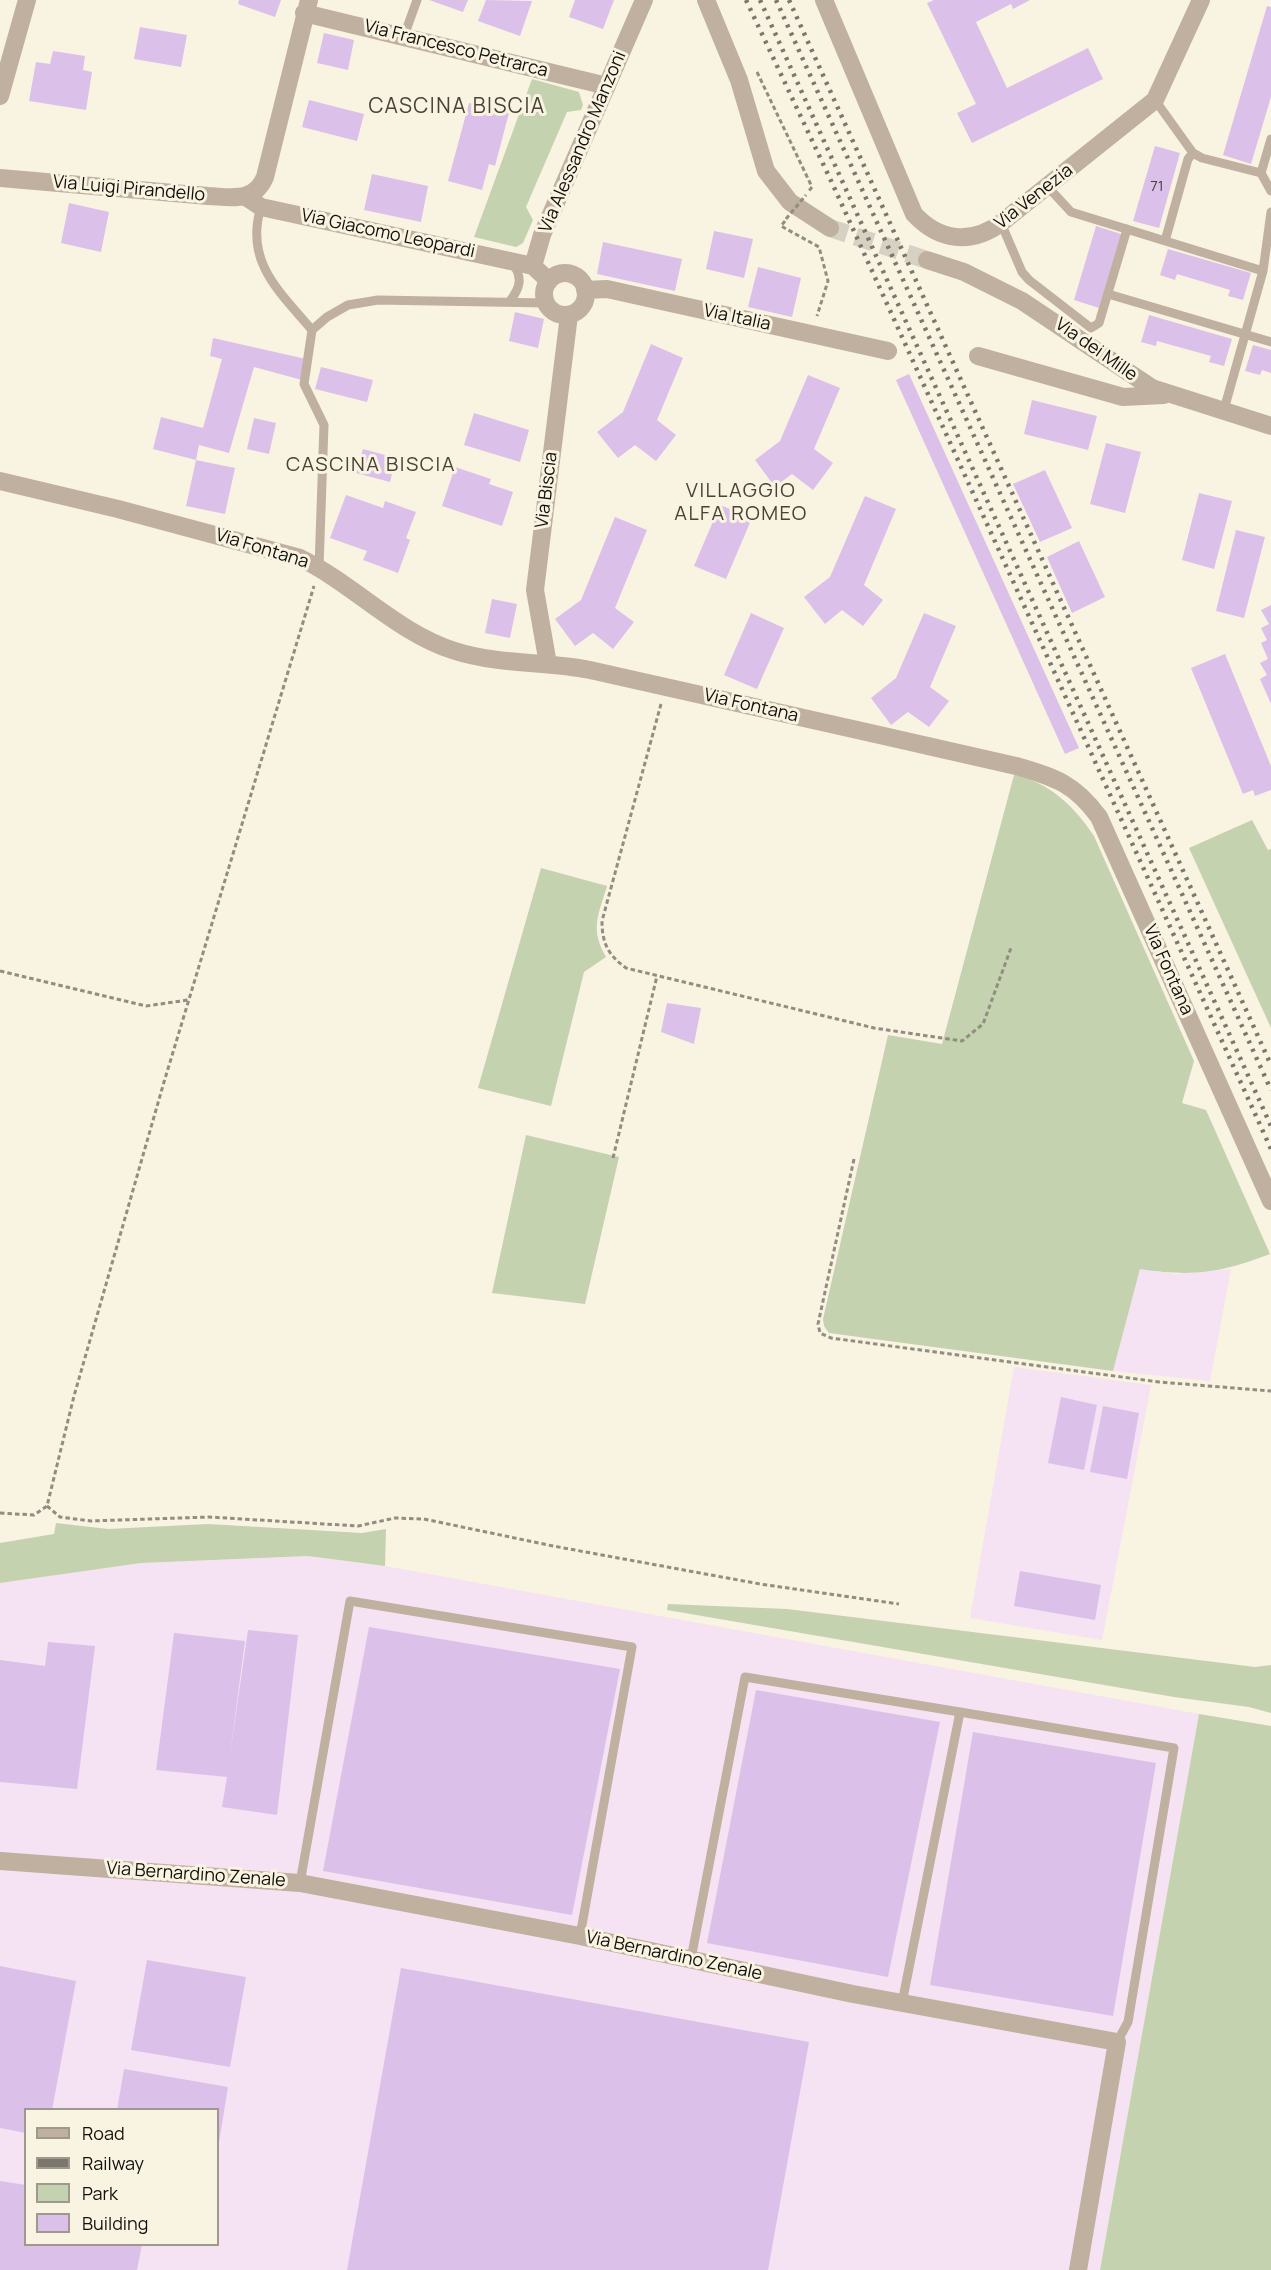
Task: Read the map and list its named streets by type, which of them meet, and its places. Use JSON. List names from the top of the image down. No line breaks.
{"streets":{"street":["Via Francesco Petrarca","Via Alessandro Manzoni","Via Luigi Pirandello","Via Venezia","Via Giacomo Leopardi","Via Italia","Via dei Mille","Via Biscia","Via Fontana","Via Bernardino Zenale"]},"crossings":[["Via Francesco Petrarca","Via Alessandro Manzoni"],["Via Alessandro Manzoni","Via Giacomo Leopardi"],["Via Luigi Pirandello","Via Giacomo Leopardi"],["Via Italia","Via Biscia"],["Via Biscia","Via Fontana"]],"districts":["CASCINA BISCIA","CASCINA BISCIA","VILLAGGIO ALFA ROMEO"],"house_numbers":["71"],"legend":["Road","Railway","Park","Building"]}
